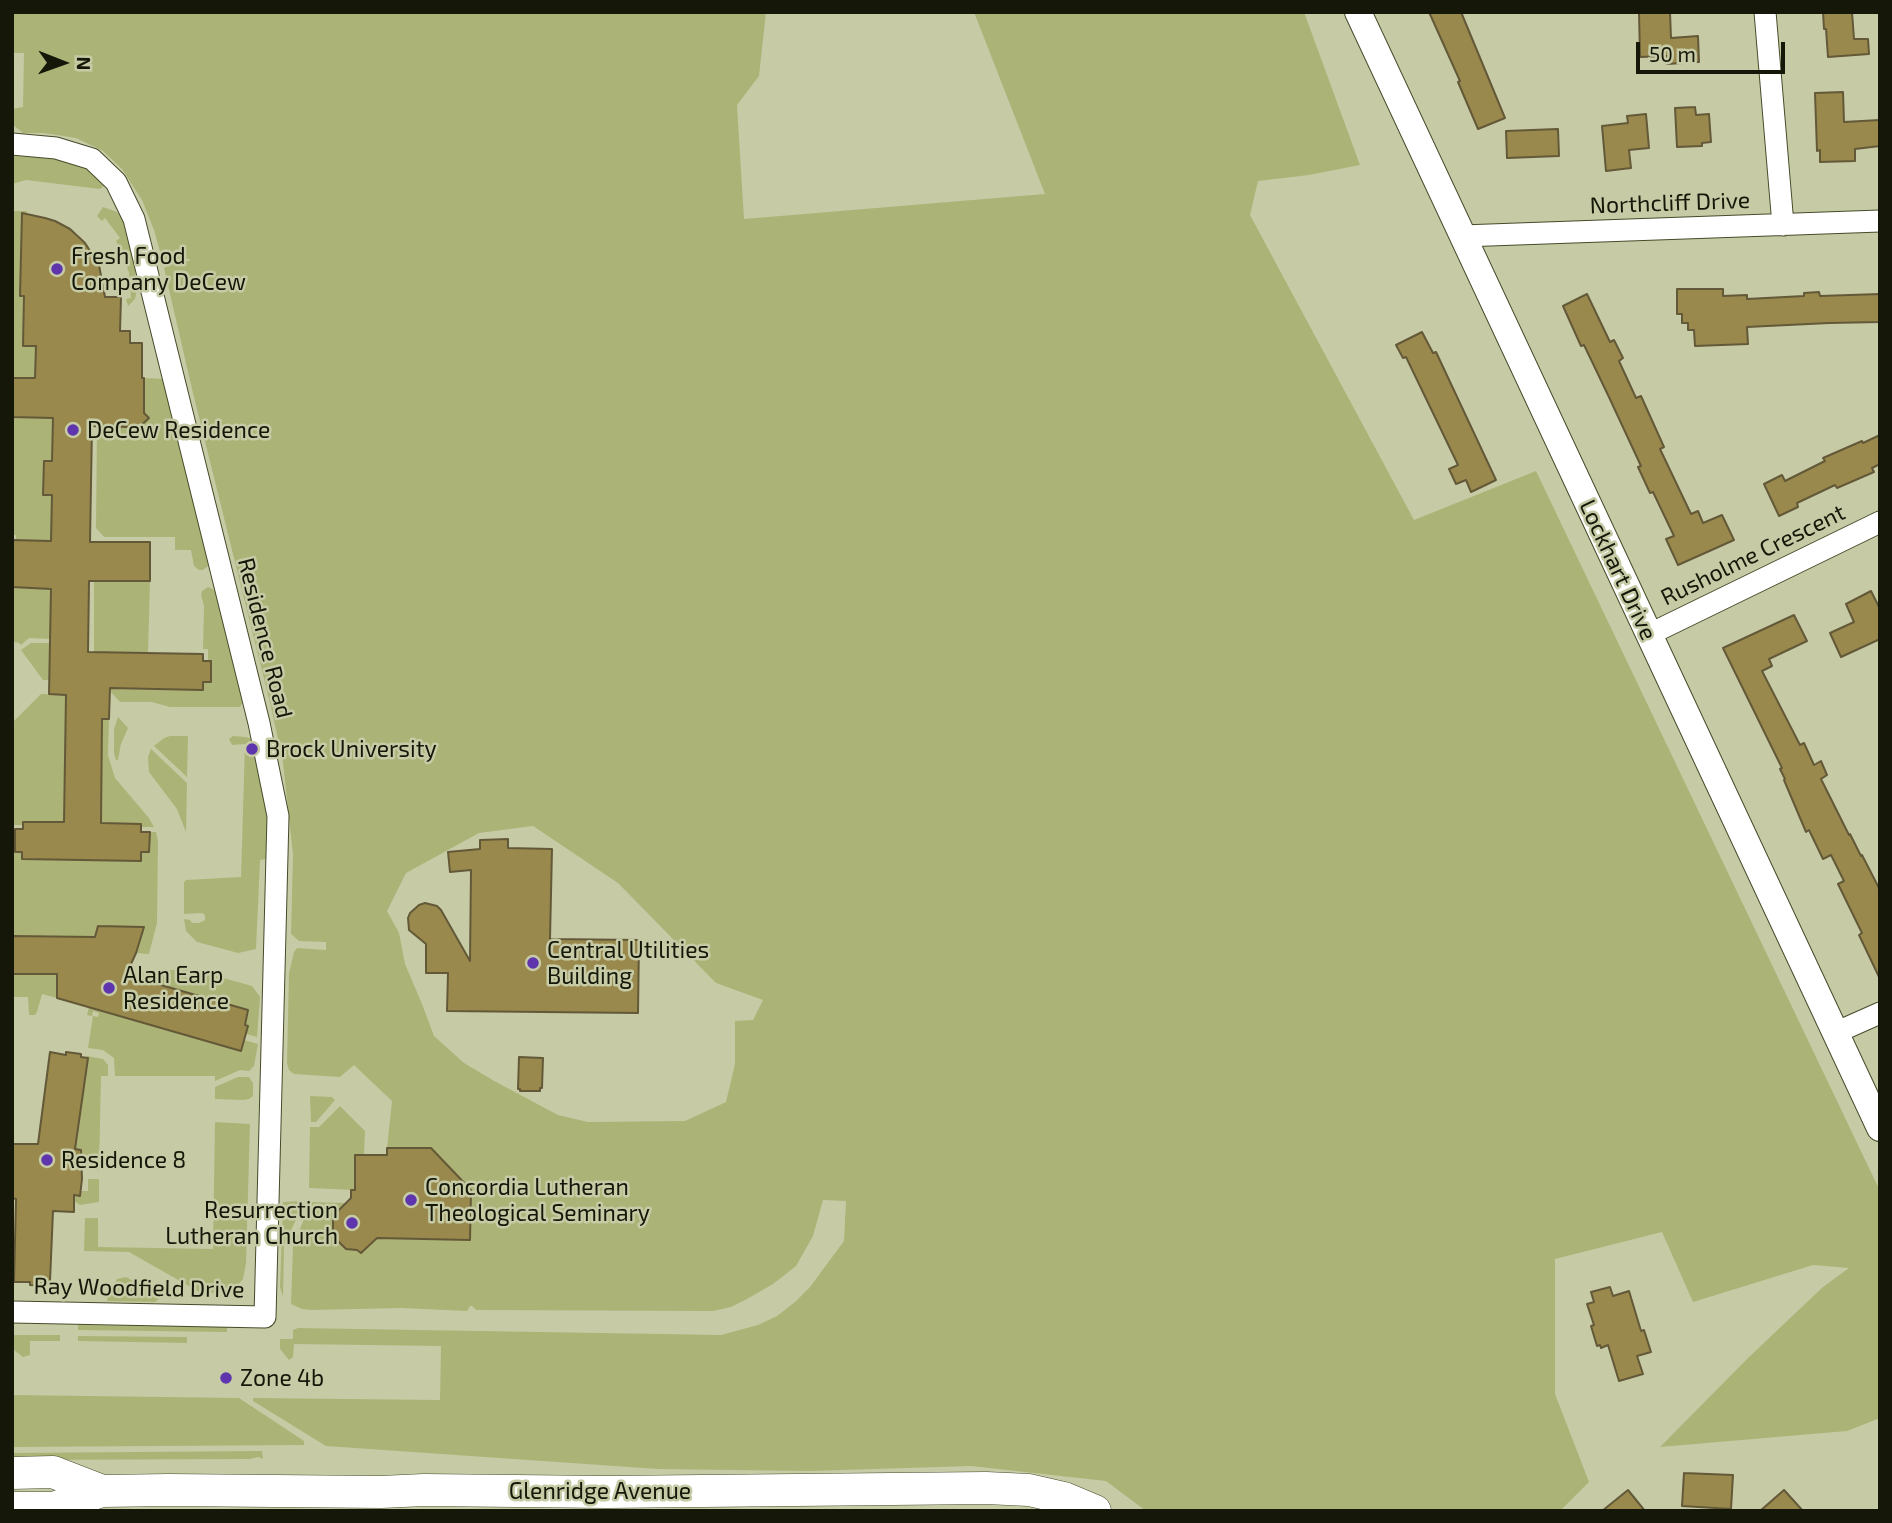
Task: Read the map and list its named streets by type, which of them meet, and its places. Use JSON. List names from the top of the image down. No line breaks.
{"streets":{"main road":["Glenridge Avenue"],"street":["Northcliff Drive","Rusholme Crescent","Lockhart Drive","Residence Road","Ray Woodfield Drive"]},"crossings":[["Northcliff Drive","Lockhart Drive"],["Rusholme Crescent","Lockhart Drive"],["Residence Road","Ray Woodfield Drive"]],"places":["Fresh Food Company DeCew","DeCew Residence","Brock University","Central Utilities Building","Alan Earp Residence","Residence 8","Concordia Lutheran Theological Seminary","Resurrection Lutheran Church","Zone 4b"],"scale_bar":"50 m","north":"right"}
